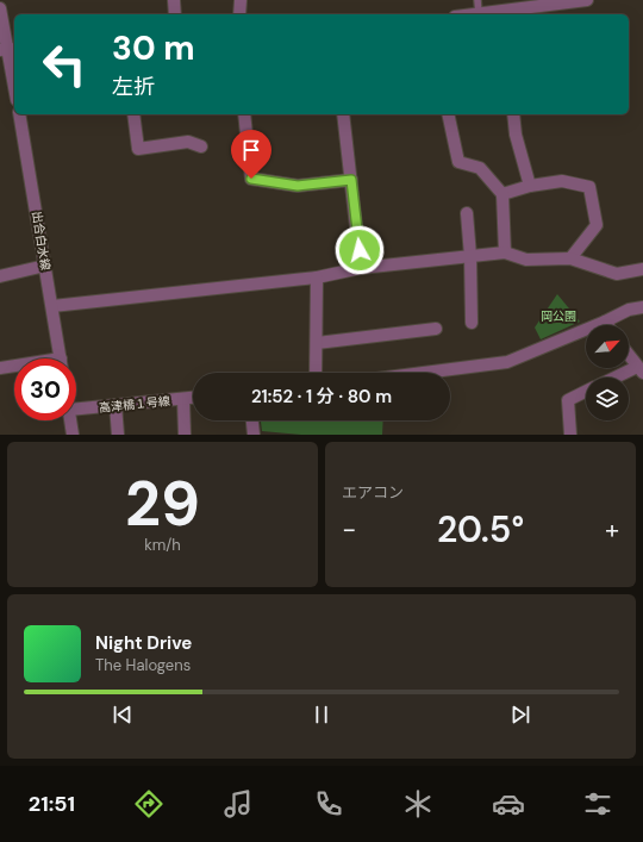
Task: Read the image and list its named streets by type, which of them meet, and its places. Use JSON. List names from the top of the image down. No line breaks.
{"streets":{"street":["出合白水線","高津橋１号線"]},"parks":["岡公園"],"north":"top right","page":{"turn":["30 m","左折"],"limit":"30","trip":"21:52 · 1 分 · 80 m","tile":[["29","km/h"],"エアコン"],"heat":["−","20.5°","+"],"song":["Night Drive","The Halogens"],"tabs":"21:51"}}
